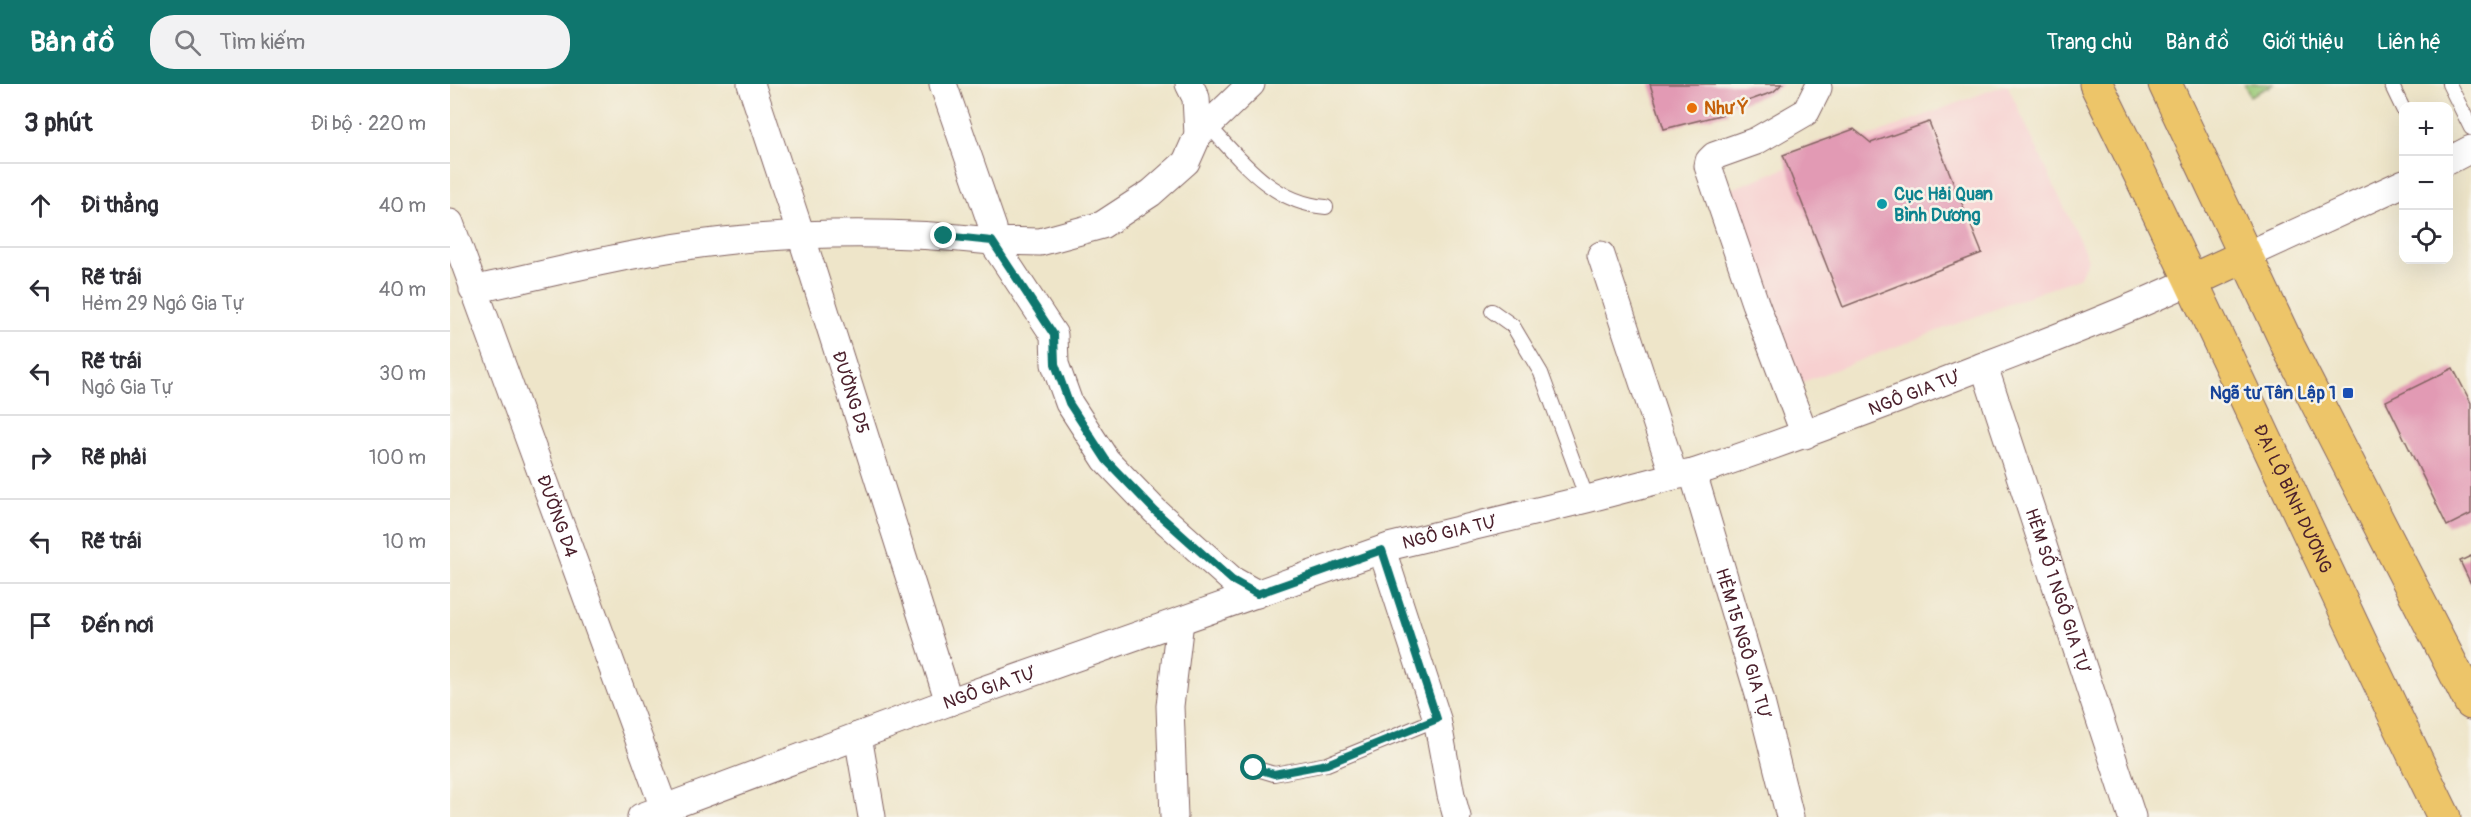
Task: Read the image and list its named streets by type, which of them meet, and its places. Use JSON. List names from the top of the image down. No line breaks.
{"streets":{"highway":["ĐẠI LỘ BÌNH DƯƠNG"],"street":["ĐƯỜNG D5","NGÔ GIA TỰ","ĐƯỜNG D4","HẺM SỐ 1 NGÔ GIA TỰ","HẺM 15 NGÔ GIA TỰ"]},"crossings":[["ĐƯỜNG D5","NGÔ GIA TỰ"],["NGÔ GIA TỰ","ĐẠI LỘ BÌNH DƯƠNG"],["NGÔ GIA TỰ","ĐƯỜNG D4"],["NGÔ GIA TỰ","HẺM SỐ 1 NGÔ GIA TỰ"],["NGÔ GIA TỰ","HẺM 15 NGÔ GIA TỰ"]],"places":{"other":["Như Ý","Cục Hải Quan Bình Dương"],"transit":["Ngã tư Tân Lập 1"]},"page":{"header":"Bản đồ","search":"Tìm kiếm","nav":["Trang chủ","Bản đồ","Giới thiệu","Liên hệ"],"heading":["3 phút","Đi bộ · 220 m"],"map_buttons":["+","−"],"list":[["Đi thẳng","40 m"],["Rẽ trái","Hẻm 29 Ngô Gia Tự","40 m"],["Rẽ trái","Ngô Gia Tự","30 m"],["Rẽ phải","100 m"],["Rẽ trái","10 m"],"Đến nơi"]}}
